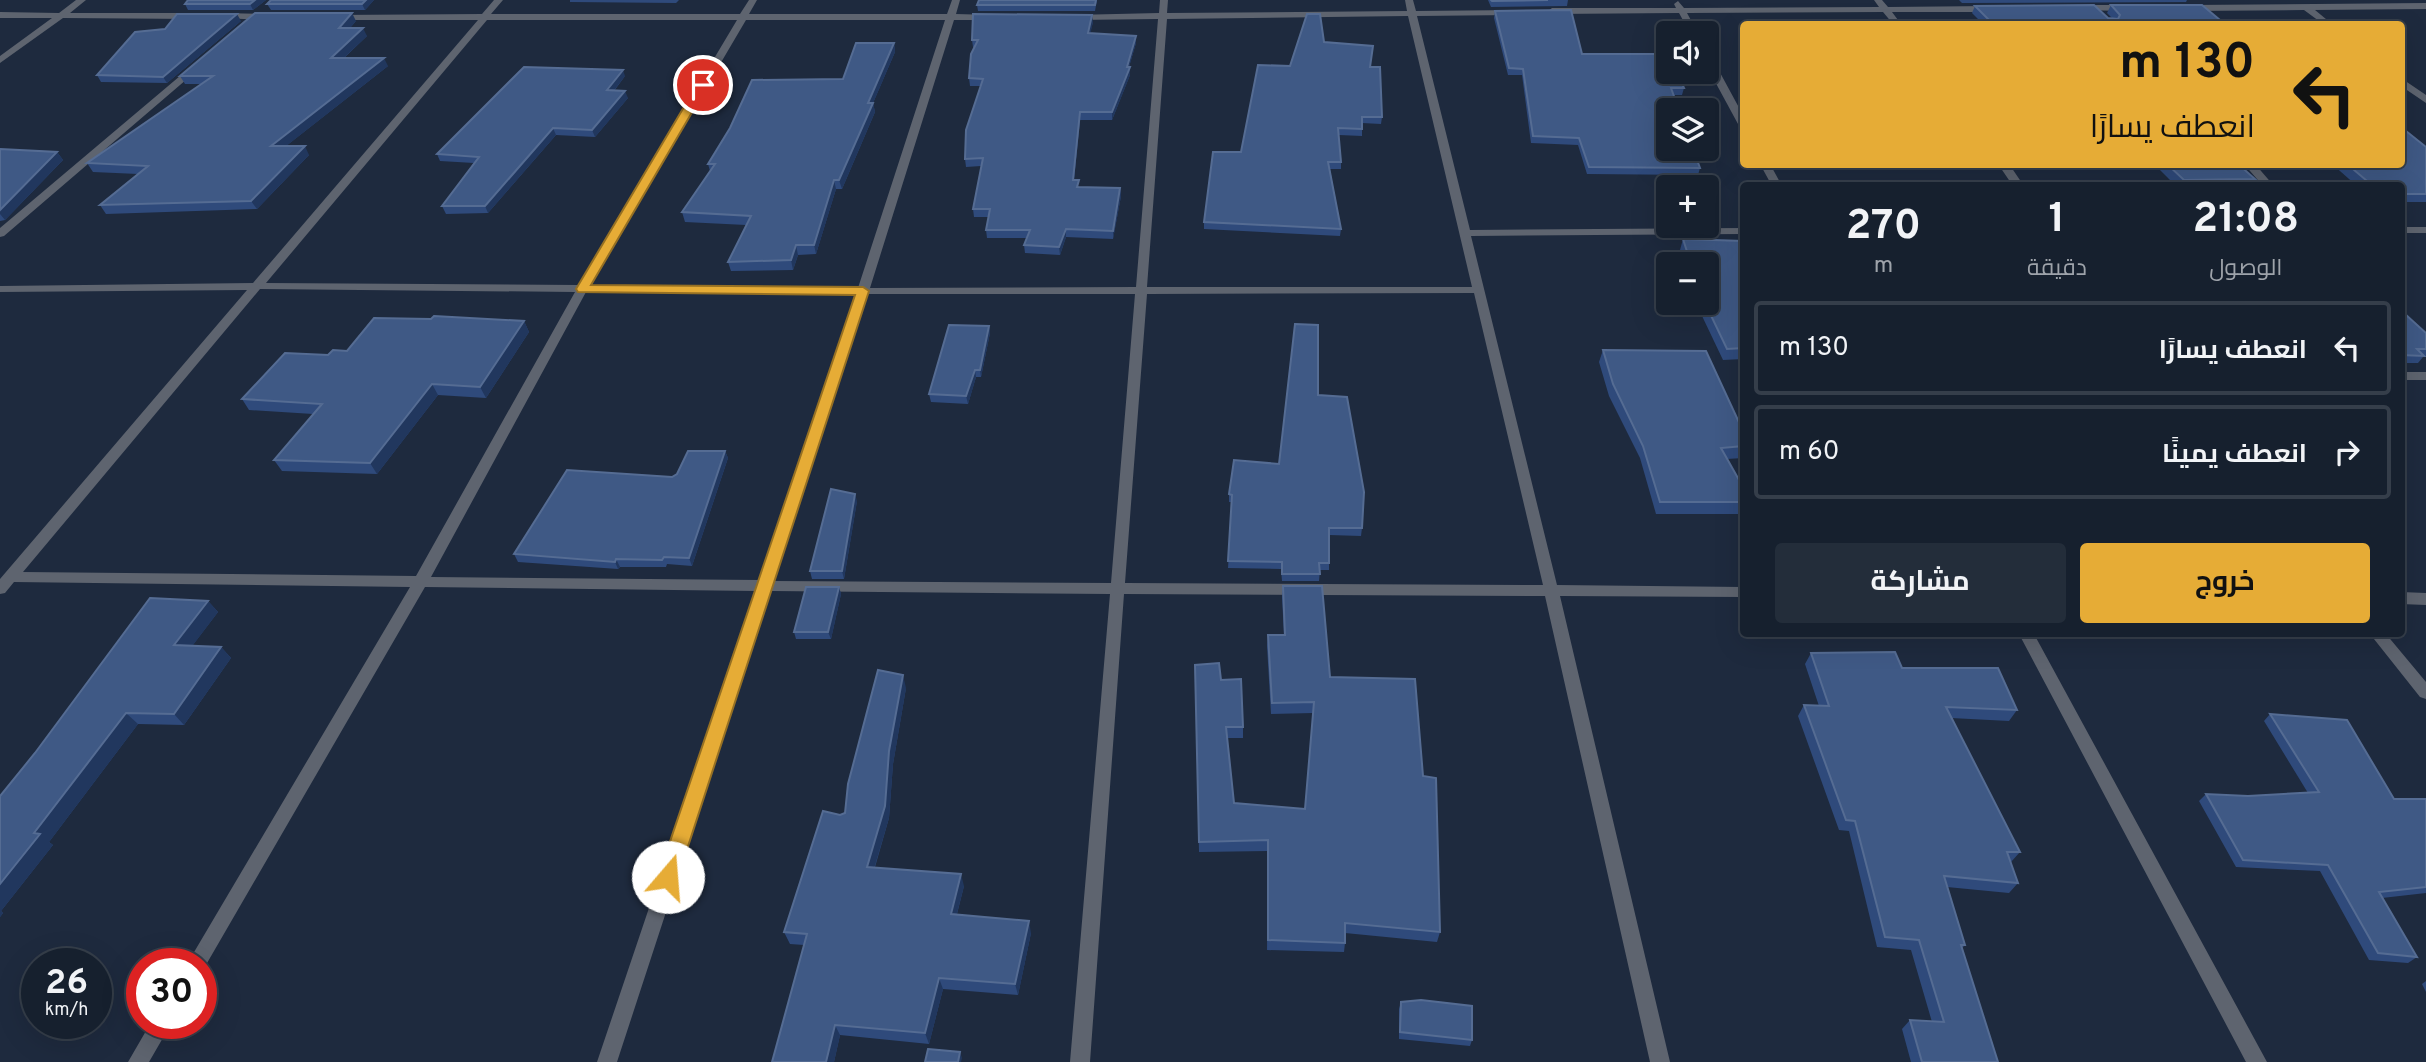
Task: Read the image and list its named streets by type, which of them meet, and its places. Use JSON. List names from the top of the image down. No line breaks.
{"page":{"map_buttons":["+","−"],"turn":["130 m","انعطف يسارًا"],"eta":["21:08","الوصول","1","دقيقة","270","m"],"list":[{"name":"انعطف يسارًا","value":"130 m"},{"name":"انعطف يمينًا","value":"60 m"}],"buttons":["خروج","مشاركة"],"speed":"26 km/h","limit":"30"}}
